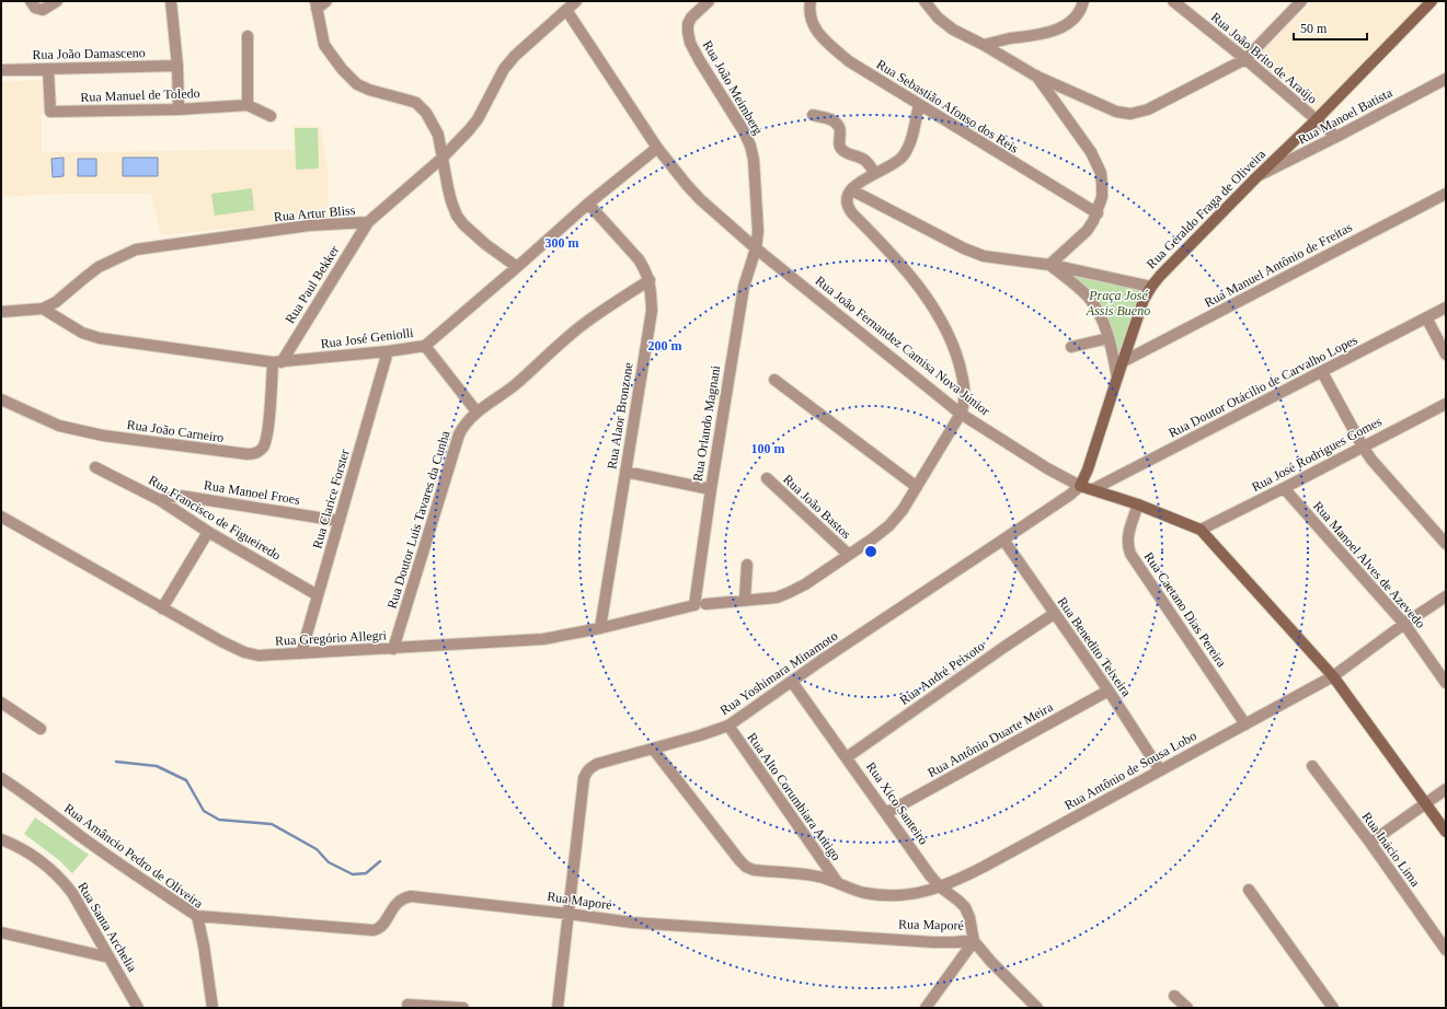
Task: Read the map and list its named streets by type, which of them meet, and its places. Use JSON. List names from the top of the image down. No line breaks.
{"streets":{"main road":["Rua Geraldo Fraga de Oliveira","Rua João Fernandez Camisa Nova Júnior"],"street":["Rua João Damasceno","Rua João Brito de Araújo","Rua João Meimberg","Rua Manuel de Toledo","Rua Sebastião Afonso dos Reis","Rua Manoel Batista","Rua Artur Bliss","Rua Manuel Antônio de Freitas","Rua Paul Bekker","Rua José Geniolli","Rua Doutor Otácilio de Carvalho Lopes","Rua Alaor Bronzone","Rua Orlando Magnani","Rua João Carneiro","Rua José Rodrigues Gomes","Rua Manoel Froes","Rua Clarice Forster","Rua João Bastos","Rua Francisco de Figueiredo","Rua Doutor Luis Tavares da Cunha","Rua Manoel Alves de Azevedo","Rua Caetano Dias Pereira","Rua Gregório Allegri","Rua Benedito Teixeira","Rua Yoshimara Minamoto","Rua André Peixoto","Rua Antônio Duarte Meira","Rua Antônio de Sousa Lobo","Rua Alto Corumbiara Antigo","Rua Xico Santeiro","Rua Inácio Lima","Rua Amâncio Pedro de Oliveira","Rua Maporé","Rua Santa Archelia"]},"crossings":[["Rua João Damasceno","Rua Manuel de Toledo"],["Rua João Brito de Araújo","Rua Manoel Batista"],["Rua João Brito de Araújo","Rua Geraldo Fraga de Oliveira"],["Rua João Meimberg","Rua João Fernandez Camisa Nova Júnior"],["Rua João Meimberg","Rua Orlando Magnani"],["Rua Manoel Batista","Rua Geraldo Fraga de Oliveira"],["Rua Geraldo Fraga de Oliveira","Rua Manuel Antônio de Freitas"],["Rua Geraldo Fraga de Oliveira","Rua João Fernandez Camisa Nova Júnior"],["Rua Geraldo Fraga de Oliveira","Rua Yoshimara Minamoto"],["Rua Artur Bliss","Rua Paul Bekker"],["Rua Artur Bliss","Rua José Geniolli"],["Rua Artur Bliss","Rua João Fernandez Camisa Nova Júnior"],["Rua Paul Bekker","Rua José Geniolli"],["Rua Paul Bekker","Rua João Carneiro"],["Rua José Geniolli","Rua João Fernandez Camisa Nova Júnior"],["Rua José Geniolli","Rua Alaor Bronzone"],["Rua José Geniolli","Rua João Carneiro"],["Rua José Geniolli","Rua Clarice Forster"],["Rua João Fernandez Camisa Nova Júnior","Rua Doutor Otácilio de Carvalho Lopes"],["Rua João Fernandez Camisa Nova Júnior","Rua Orlando Magnani"],["Rua João Fernandez Camisa Nova Júnior","Rua José Rodrigues Gomes"],["Rua João Fernandez Camisa Nova Júnior","Rua Caetano Dias Pereira"],["Rua João Fernandez Camisa Nova Júnior","Rua Gregório Allegri"],["Rua João Fernandez Camisa Nova Júnior","Rua Yoshimara Minamoto"],["Rua João Fernandez Camisa Nova Júnior","Rua Antônio de Sousa Lobo"],["Rua Alaor Bronzone","Rua Doutor Luis Tavares da Cunha"],["Rua Alaor Bronzone","Rua Gregório Allegri"],["Rua Orlando Magnani","Rua Gregório Allegri"],["Rua José Rodrigues Gomes","Rua Manoel Alves de Azevedo"],["Rua Manoel Froes","Rua Clarice Forster"],["Rua Manoel Froes","Rua Francisco de Figueiredo"],["Rua Clarice Forster","Rua Francisco de Figueiredo"],["Rua Clarice Forster","Rua Gregório Allegri"],["Rua João Bastos","Rua Gregório Allegri"],["Rua Doutor Luis Tavares da Cunha","Rua Gregório Allegri"],["Rua Manoel Alves de Azevedo","Rua Antônio de Sousa Lobo"],["Rua Caetano Dias Pereira","Rua Antônio de Sousa Lobo"],["Rua Benedito Teixeira","Rua Yoshimara Minamoto"],["Rua Benedito Teixeira","Rua André Peixoto"],["Rua Benedito Teixeira","Rua Antônio Duarte Meira"],["Rua Benedito Teixeira","Rua Antônio de Sousa Lobo"],["Rua Yoshimara Minamoto","Rua Antônio de Sousa Lobo"],["Rua Yoshimara Minamoto","Rua Alto Corumbiara Antigo"],["Rua Yoshimara Minamoto","Rua Xico Santeiro"],["Rua Yoshimara Minamoto","Rua Maporé"],["Rua André Peixoto","Rua Xico Santeiro"],["Rua Antônio Duarte Meira","Rua Xico Santeiro"],["Rua Antônio de Sousa Lobo","Rua Alto Corumbiara Antigo"],["Rua Antônio de Sousa Lobo","Rua Xico Santeiro"],["Rua Xico Santeiro","Rua Maporé"],["Rua Amâncio Pedro de Oliveira","Rua Maporé"]],"parks":["Praça José Assis Bueno"],"scale_bar":"50 m","rings":["300 m","200 m","100 m"]}
